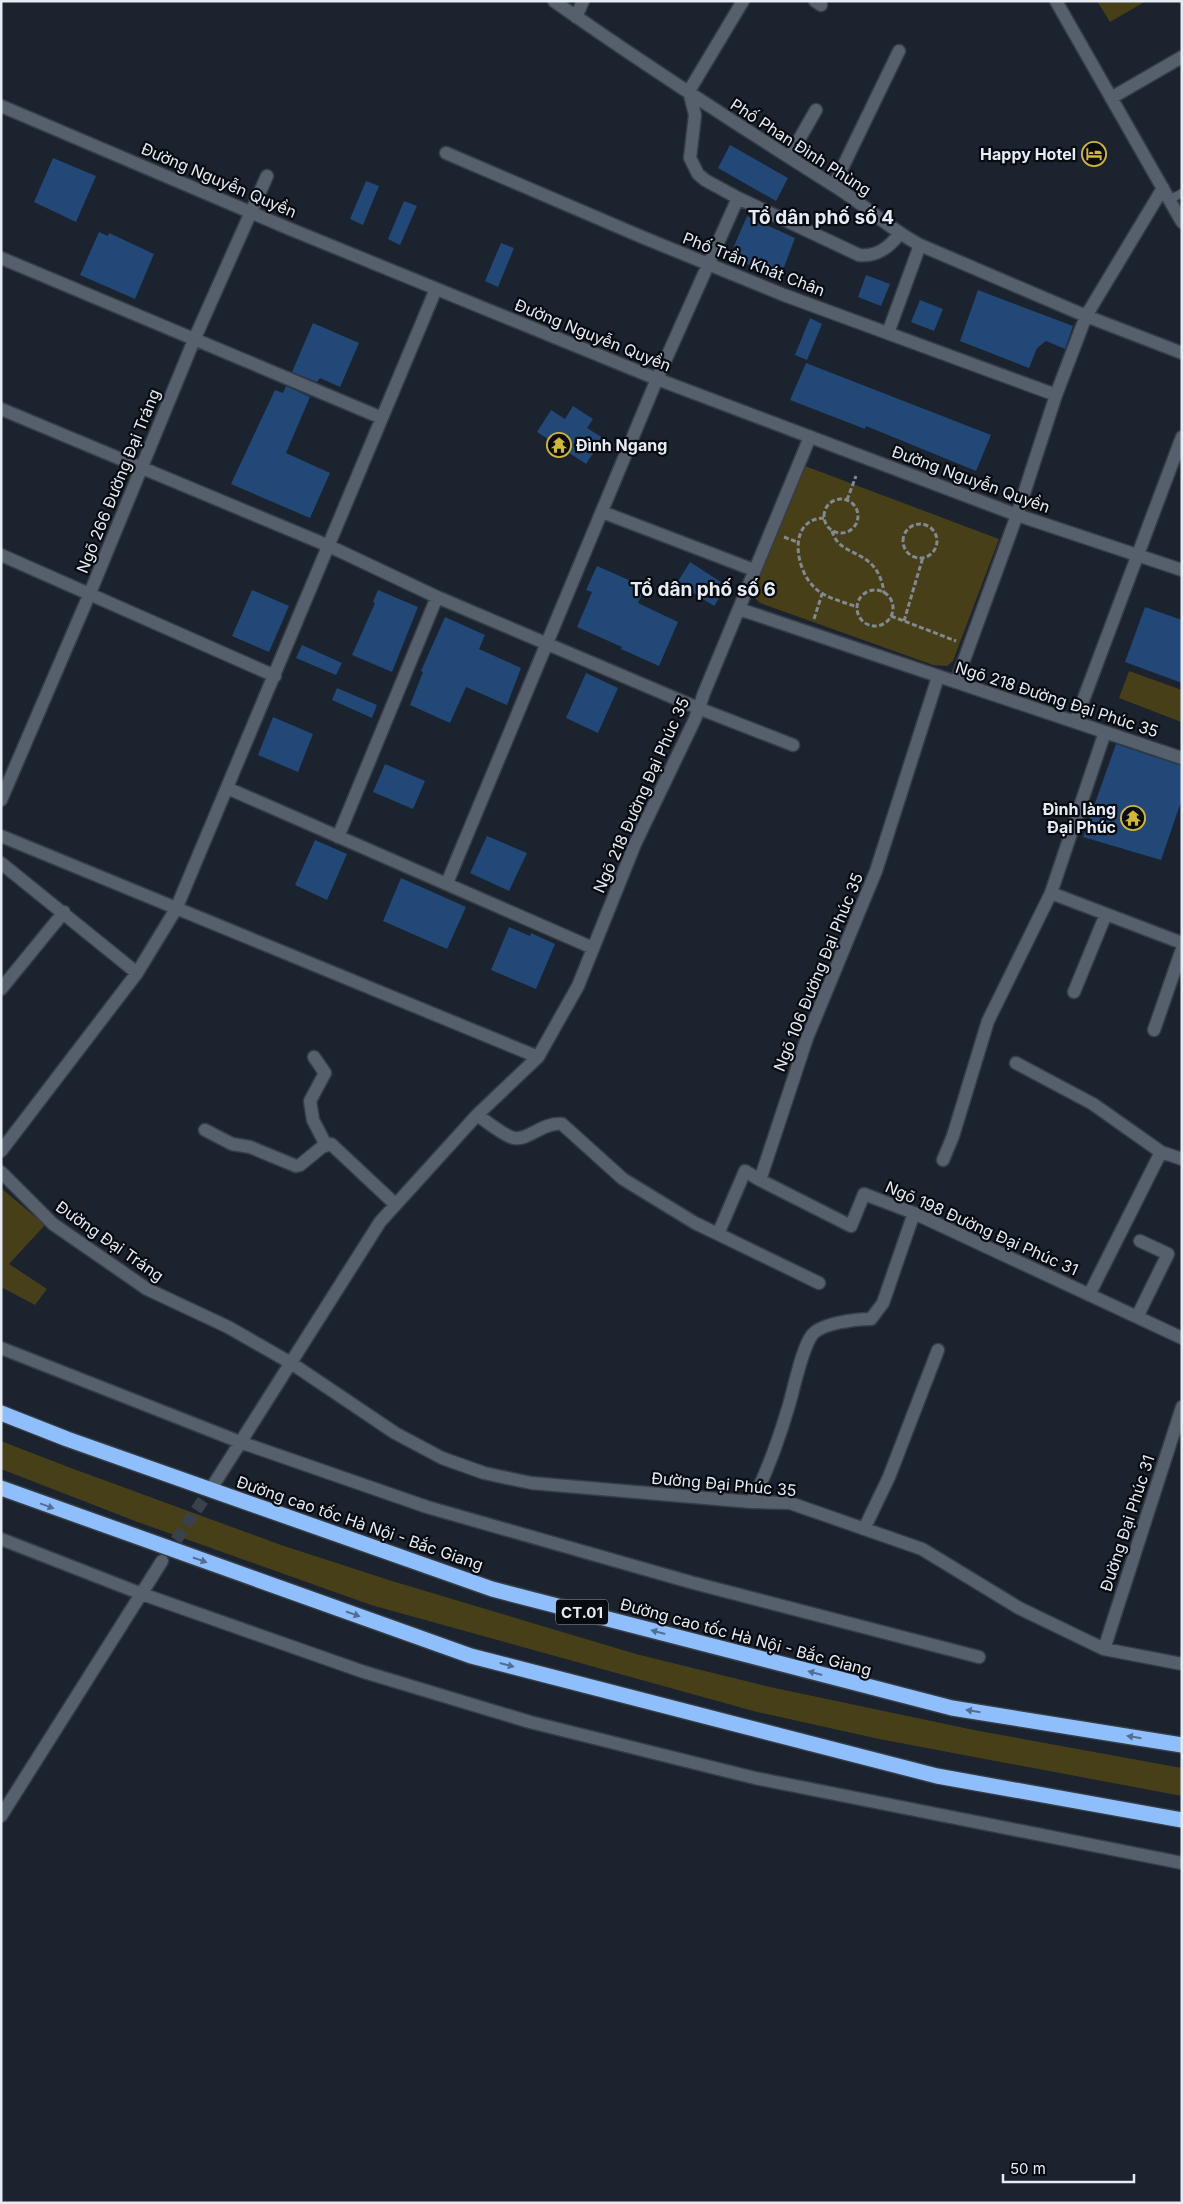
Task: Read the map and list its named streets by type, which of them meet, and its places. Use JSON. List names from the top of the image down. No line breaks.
{"streets":{"highway":["Đường cao tốc Hà Nội - Bắc Giang","CT.01"],"street":["Phố Phan Đình Phùng","Đường Nguyễn Quyền","Phố Trần Khát Chân","Ngõ 266 Đường Đại Tráng","Ngõ 218 Đường Đại Phúc 35","Ngõ 106 Đường Đại Phúc 35","Ngõ 198 Đường Đại Phúc 31","Đường Đại Tráng","Đường Đại Phúc 35","Đường Đại Phúc 31"]},"crossings":[["Đường Nguyễn Quyền","Ngõ 266 Đường Đại Tráng"],["Ngõ 218 Đường Đại Phúc 35","Ngõ 106 Đường Đại Phúc 35"],["Ngõ 218 Đường Đại Phúc 35","Đường Đại Tráng"],["Ngõ 218 Đường Đại Phúc 35","Đường Đại Phúc 35"],["Ngõ 106 Đường Đại Phúc 35","Ngõ 198 Đường Đại Phúc 31"],["Đường Đại Tráng","Đường Đại Phúc 35"],["Đường Đại Phúc 35","Đường Đại Phúc 31"]],"districts":["Tổ dân phố số 4","Tổ dân phố số 6"],"places":{"hotel":["Happy Hotel"],"temple":["Đình Ngang","Đình làng Đại Phúc"]},"scale_bar":"50 m"}
